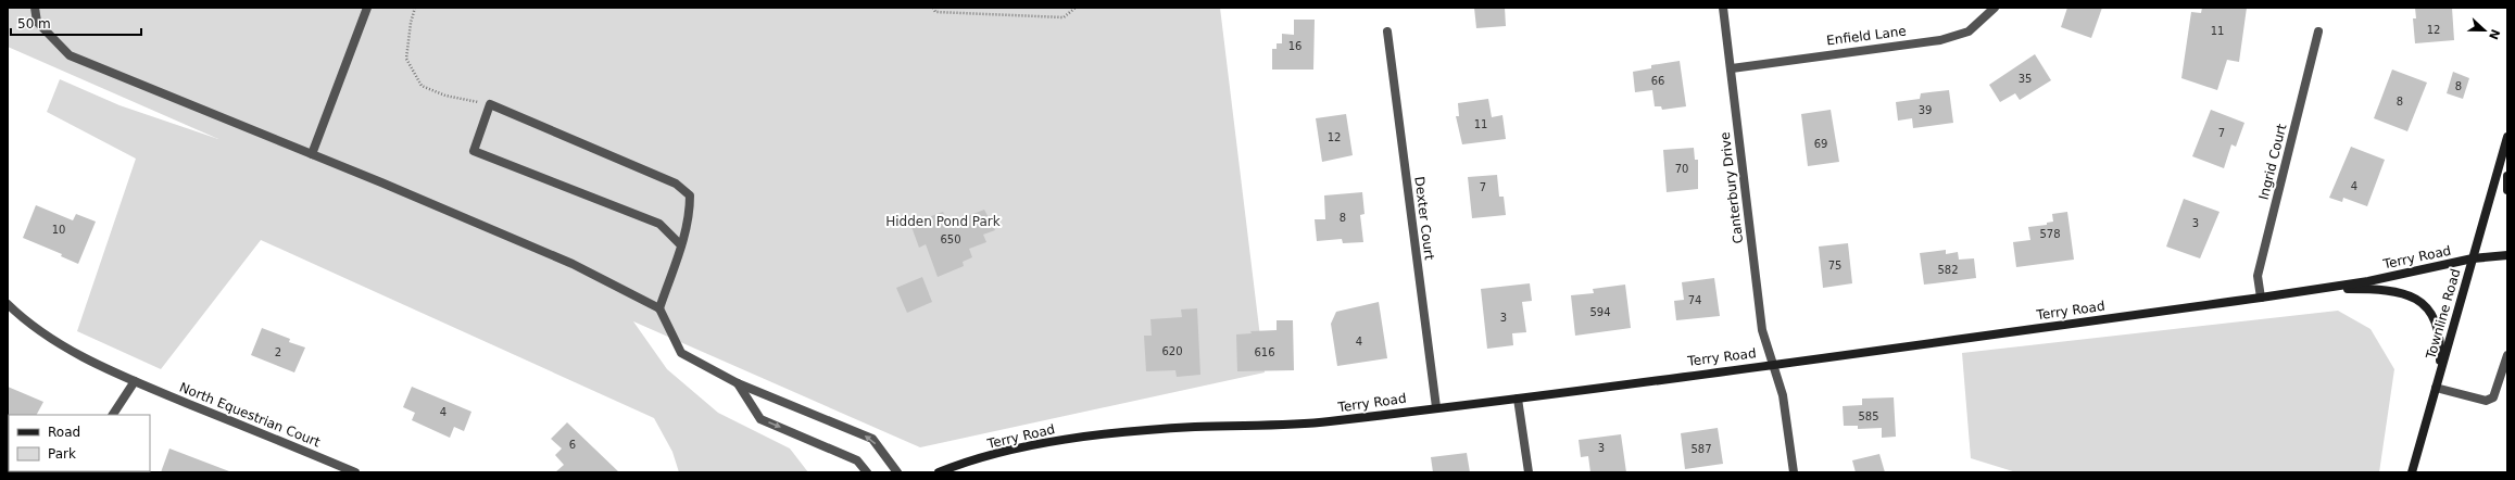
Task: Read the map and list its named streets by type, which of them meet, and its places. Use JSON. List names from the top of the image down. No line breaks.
{"streets":{"street":["Enfield Lane","Ingrid Court","Canterbury Drive","Dexter Court","Terry Road","Townline Road","North Equestrian Court"]},"crossings":[["Enfield Lane","Canterbury Drive"],["Ingrid Court","Terry Road"],["Canterbury Drive","Terry Road"],["Dexter Court","Terry Road"],["Terry Road","Townline Road"]],"parks":["Hidden Pond Park"],"house_numbers":["12","11","16","35","66","8","8","39","11","7","12","69","70","4","7","8","3","10","578","650","75","582","74","594","3","4","620","2","616","4","585","6","3","587"],"legend":["Road","Park"],"scale_bar":"50 m","north":"right"}
